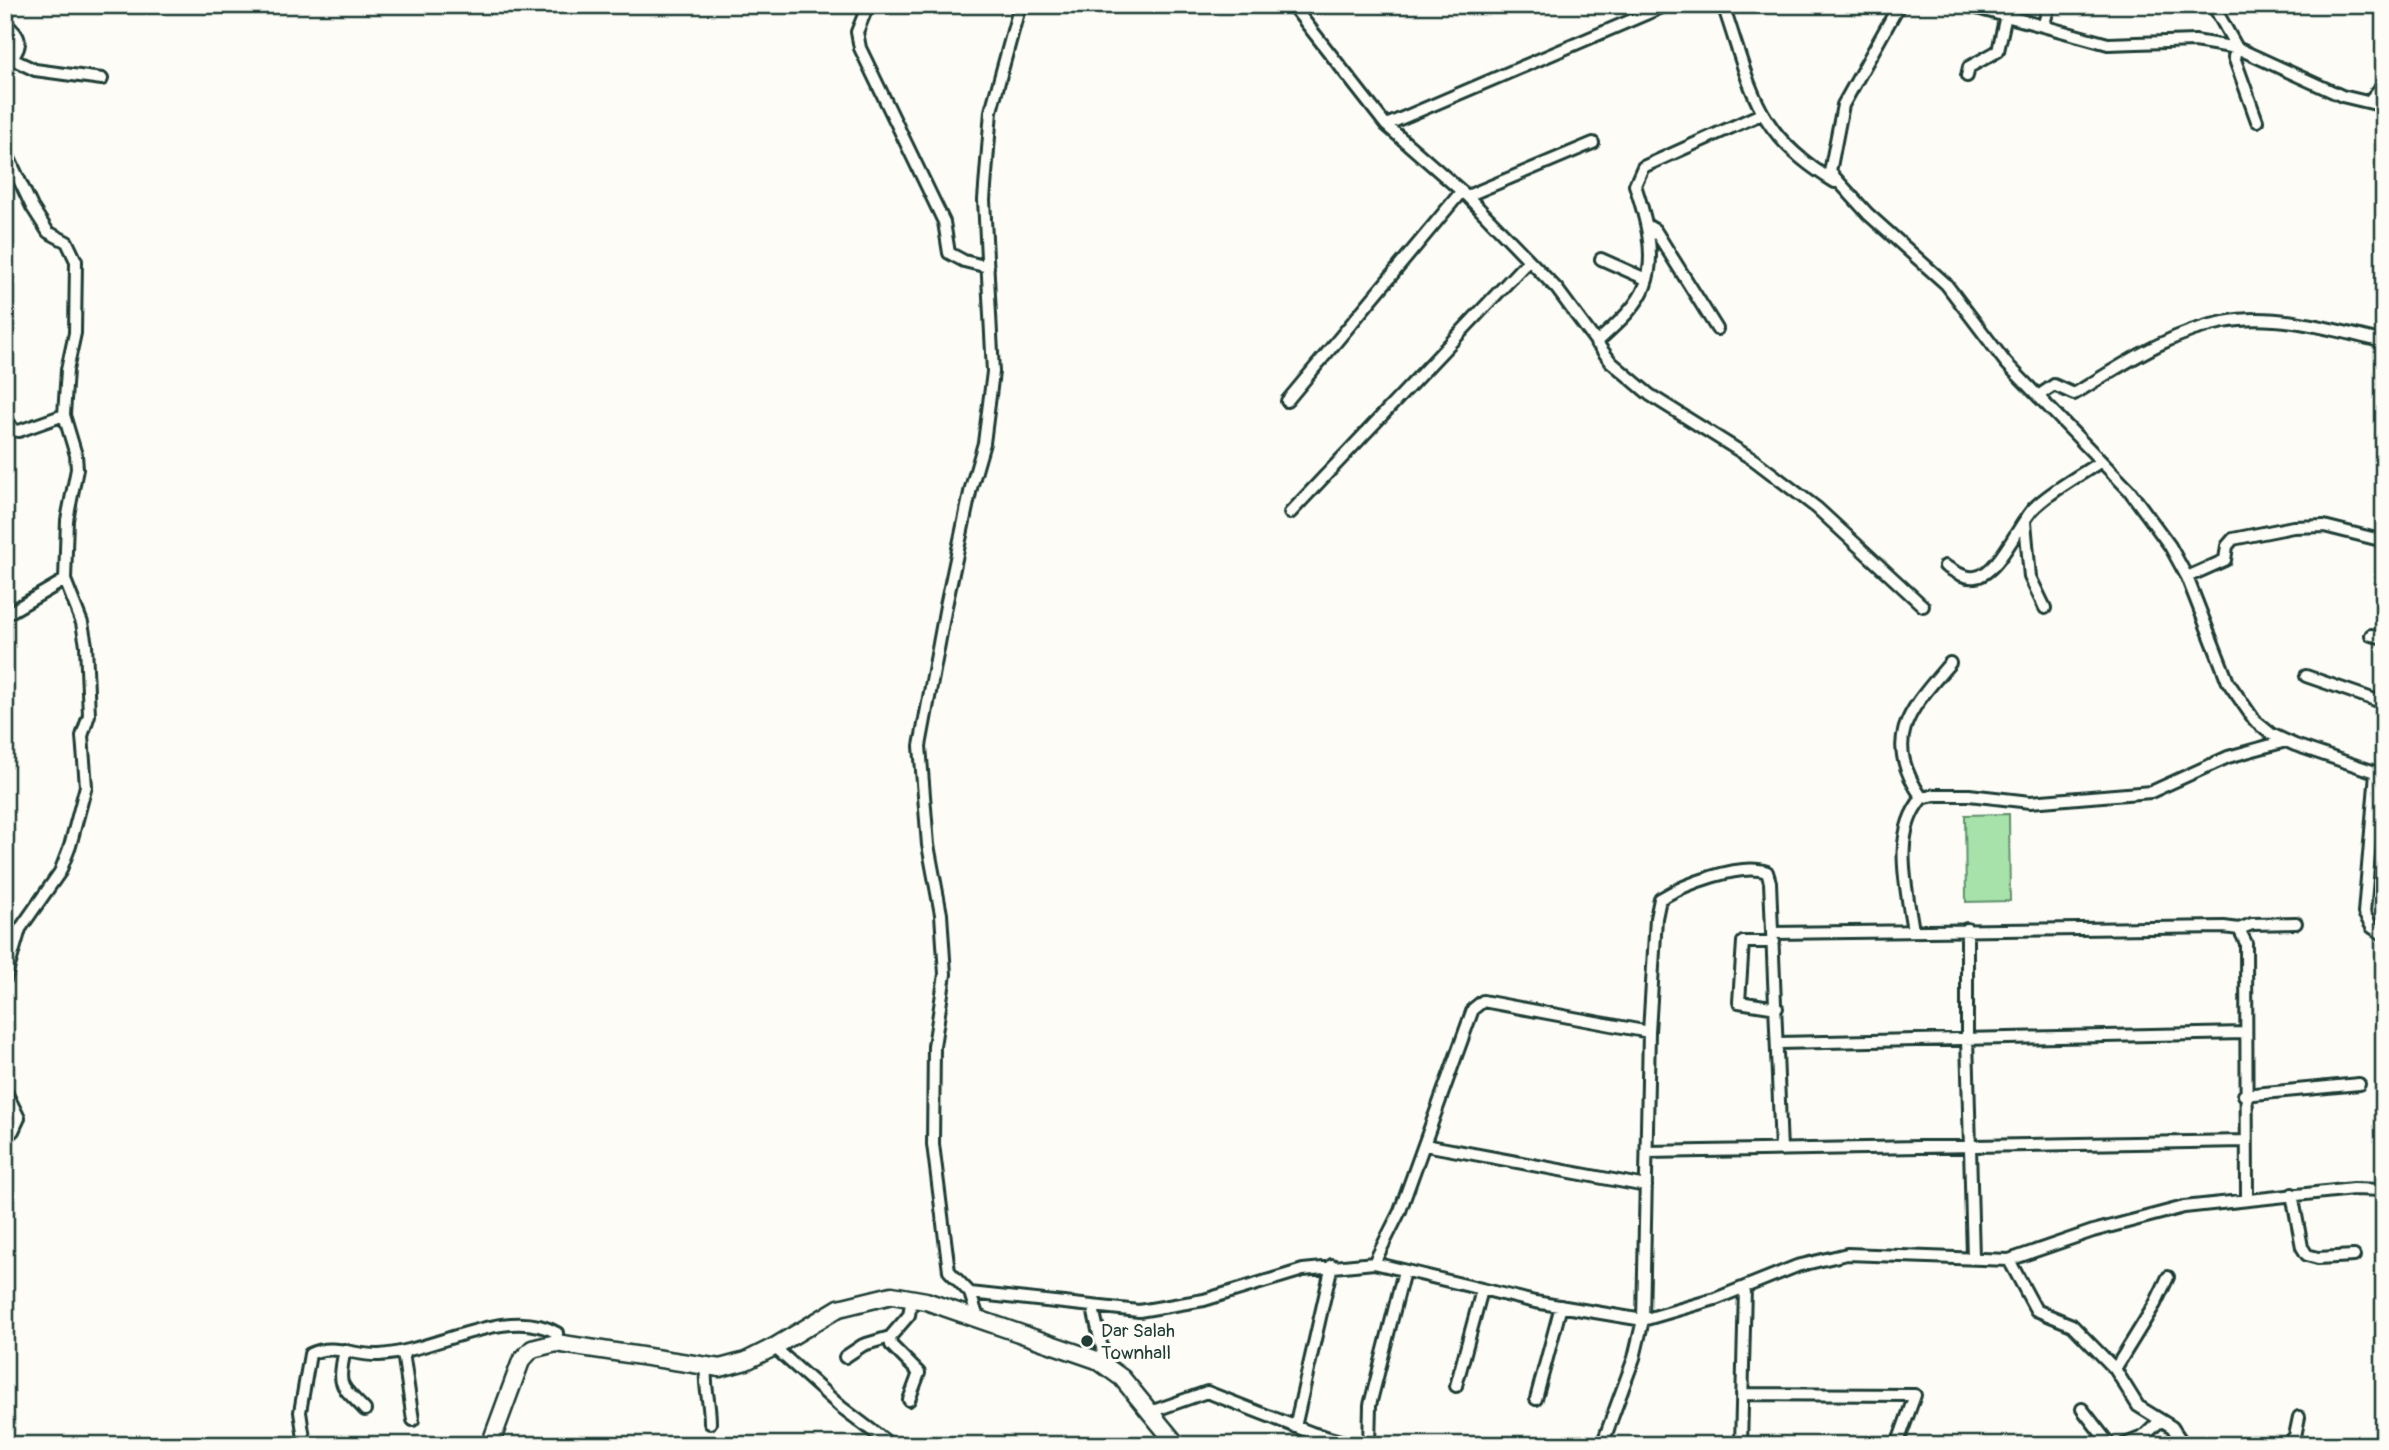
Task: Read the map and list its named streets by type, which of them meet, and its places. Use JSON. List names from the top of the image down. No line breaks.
{"places":["Dar Salah Townhall"]}
